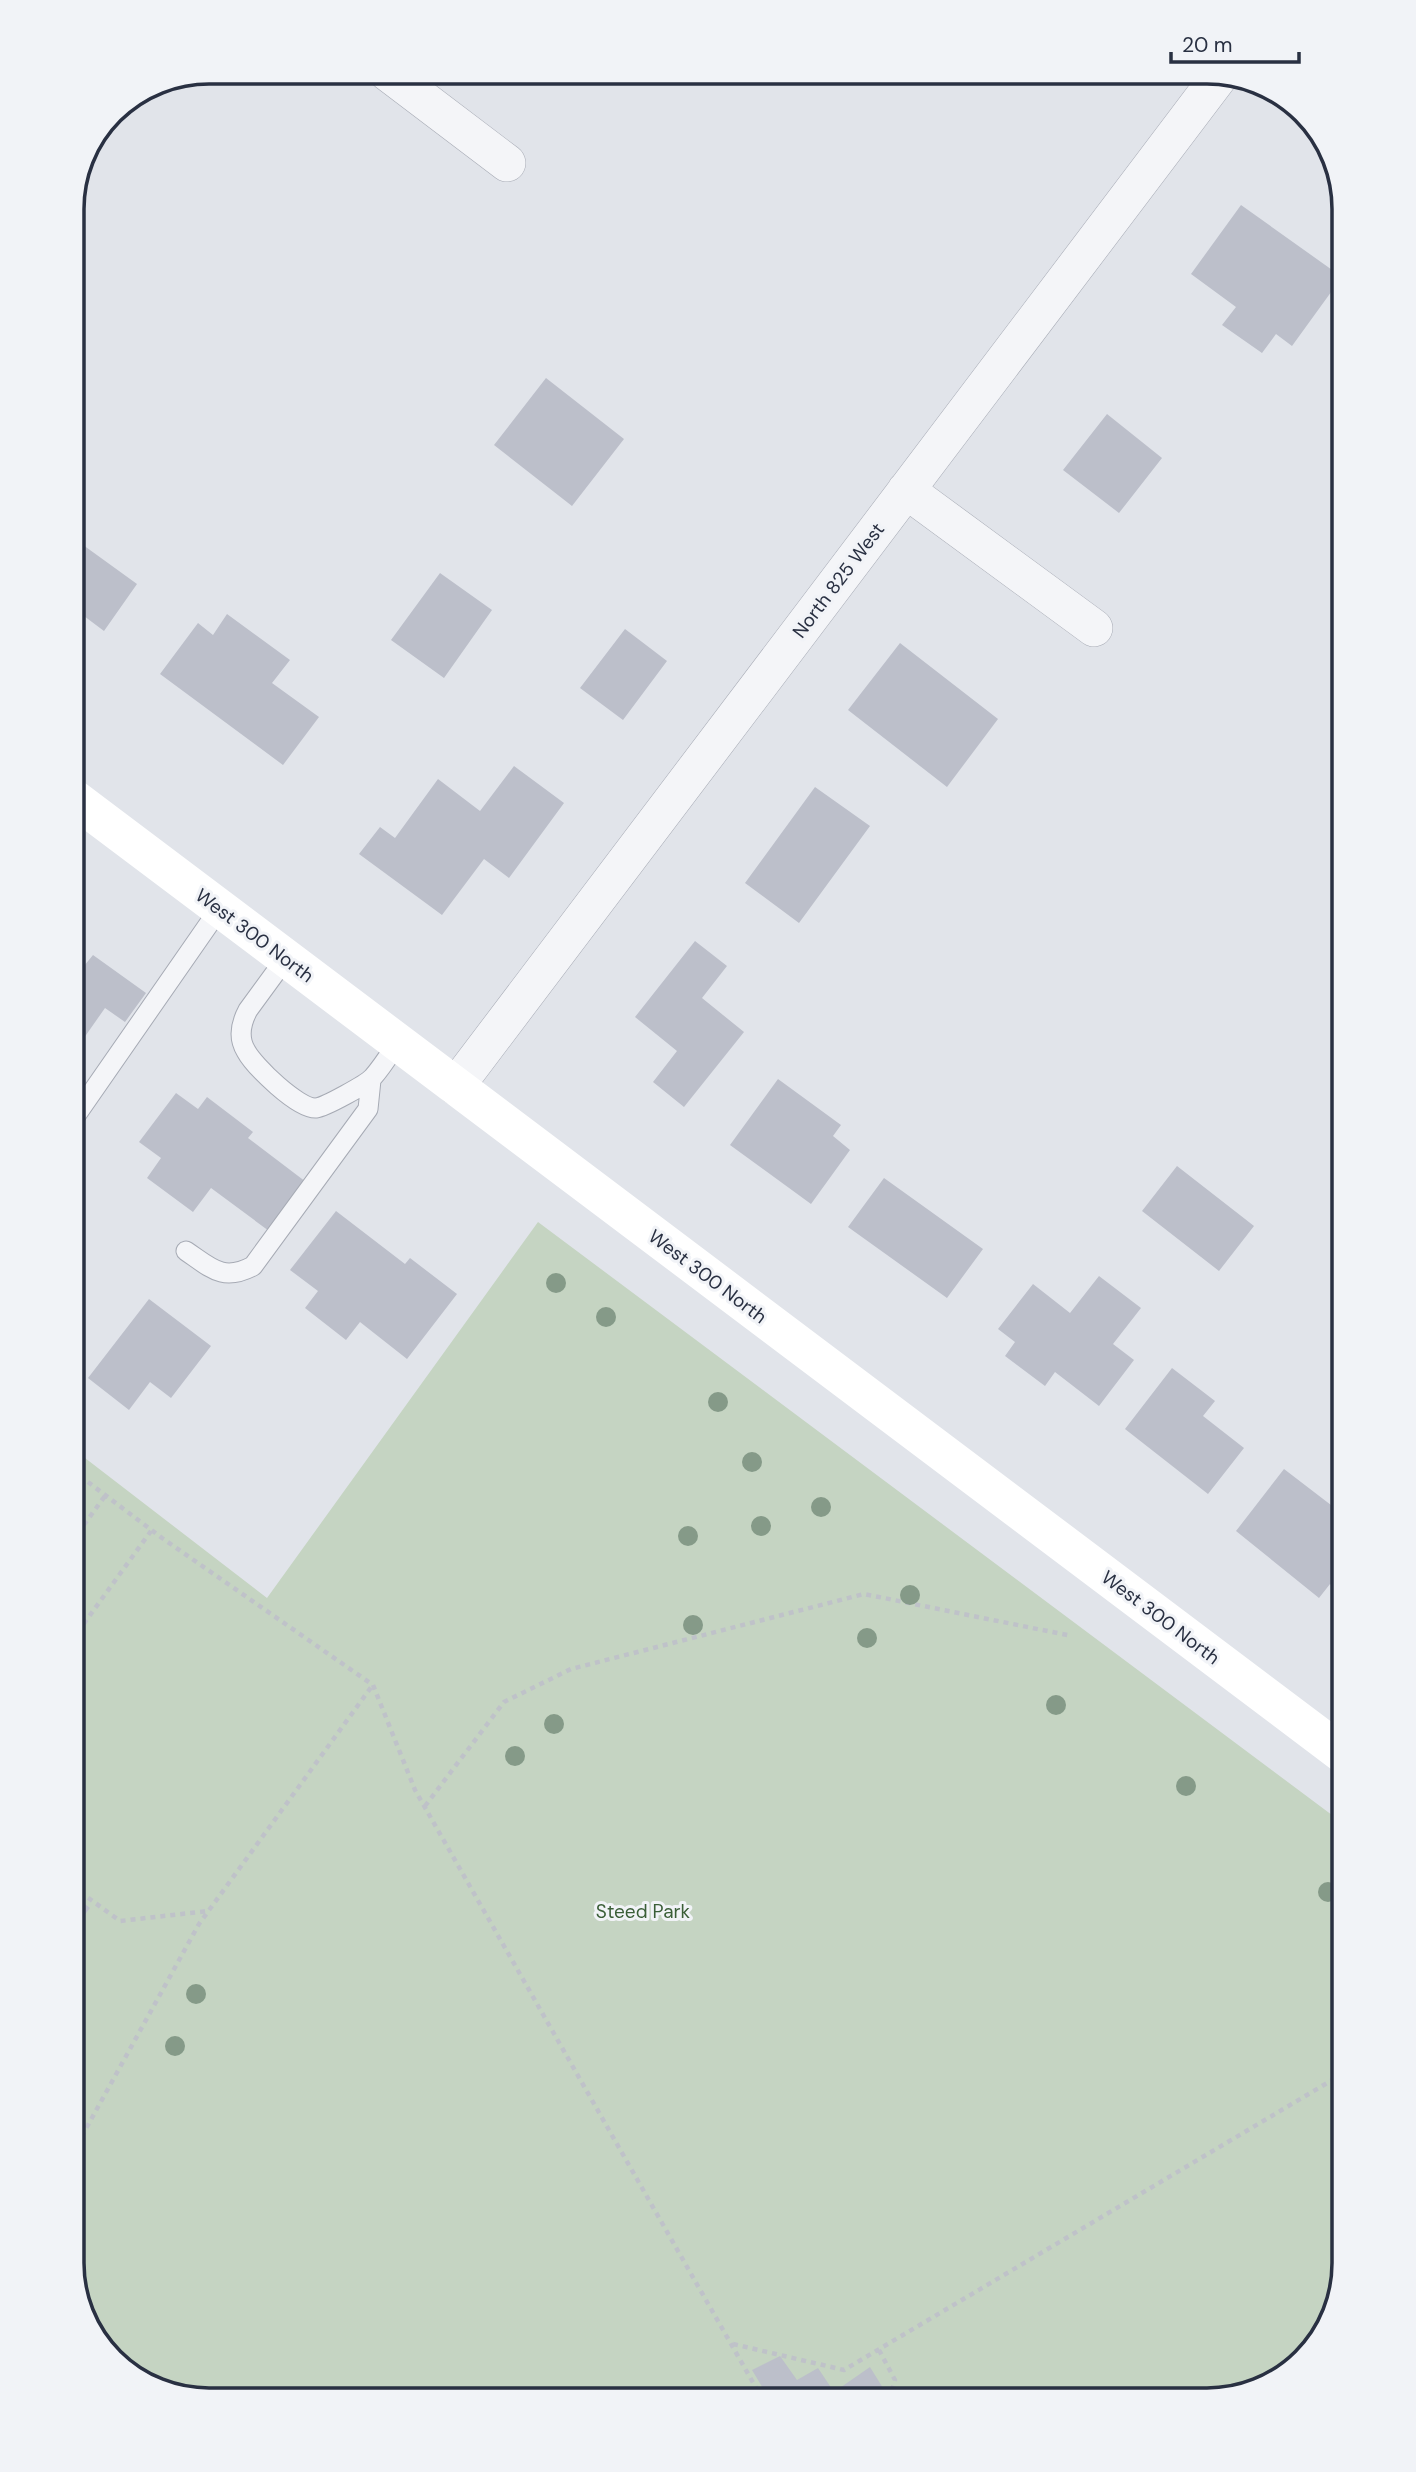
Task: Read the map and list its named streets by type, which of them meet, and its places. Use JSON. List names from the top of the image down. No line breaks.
{"streets":{"main road":["West 300 North"],"street":["North 825 West"]},"crossings":[["North 825 West","West 300 North"]],"parks":["Steed Park"],"scale_bar":"20 m"}
